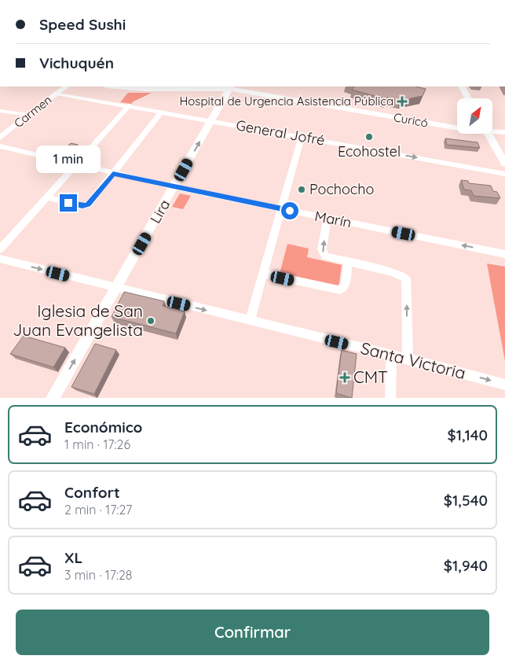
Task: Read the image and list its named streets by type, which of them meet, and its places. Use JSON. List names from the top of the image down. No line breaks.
{"streets":{"main road":["Carmen","Curicó","Lira"],"street":["General Jofré","Marín","Santa Victoria"]},"crossings":[["Carmen","General Jofré"],["Curicó","Lira"],["General Jofré","Lira"],["Lira","Marín"],["Lira","Santa Victoria"]],"one_way":["General Jofré","Lira","Marín","Santa Victoria"],"places":{"health":["Hospital de Urgencia Asistencia Pública","CMT"],"other":["Ecohostel","Pochocho","Iglesia de San Juan Evangelista"]},"north":"top right","page":{"banner":["Speed Sushi","Vichuquén"],"bubble":"1 min","list":[{"name":"Económico","note":"1 min · 17:26","value":"$1,140"},{"name":"Confort","note":"2 min · 17:27","value":"$1,540"},{"name":"XL","note":"3 min · 17:28","value":"$1,940"}],"buttons":"Confirmar"}}
